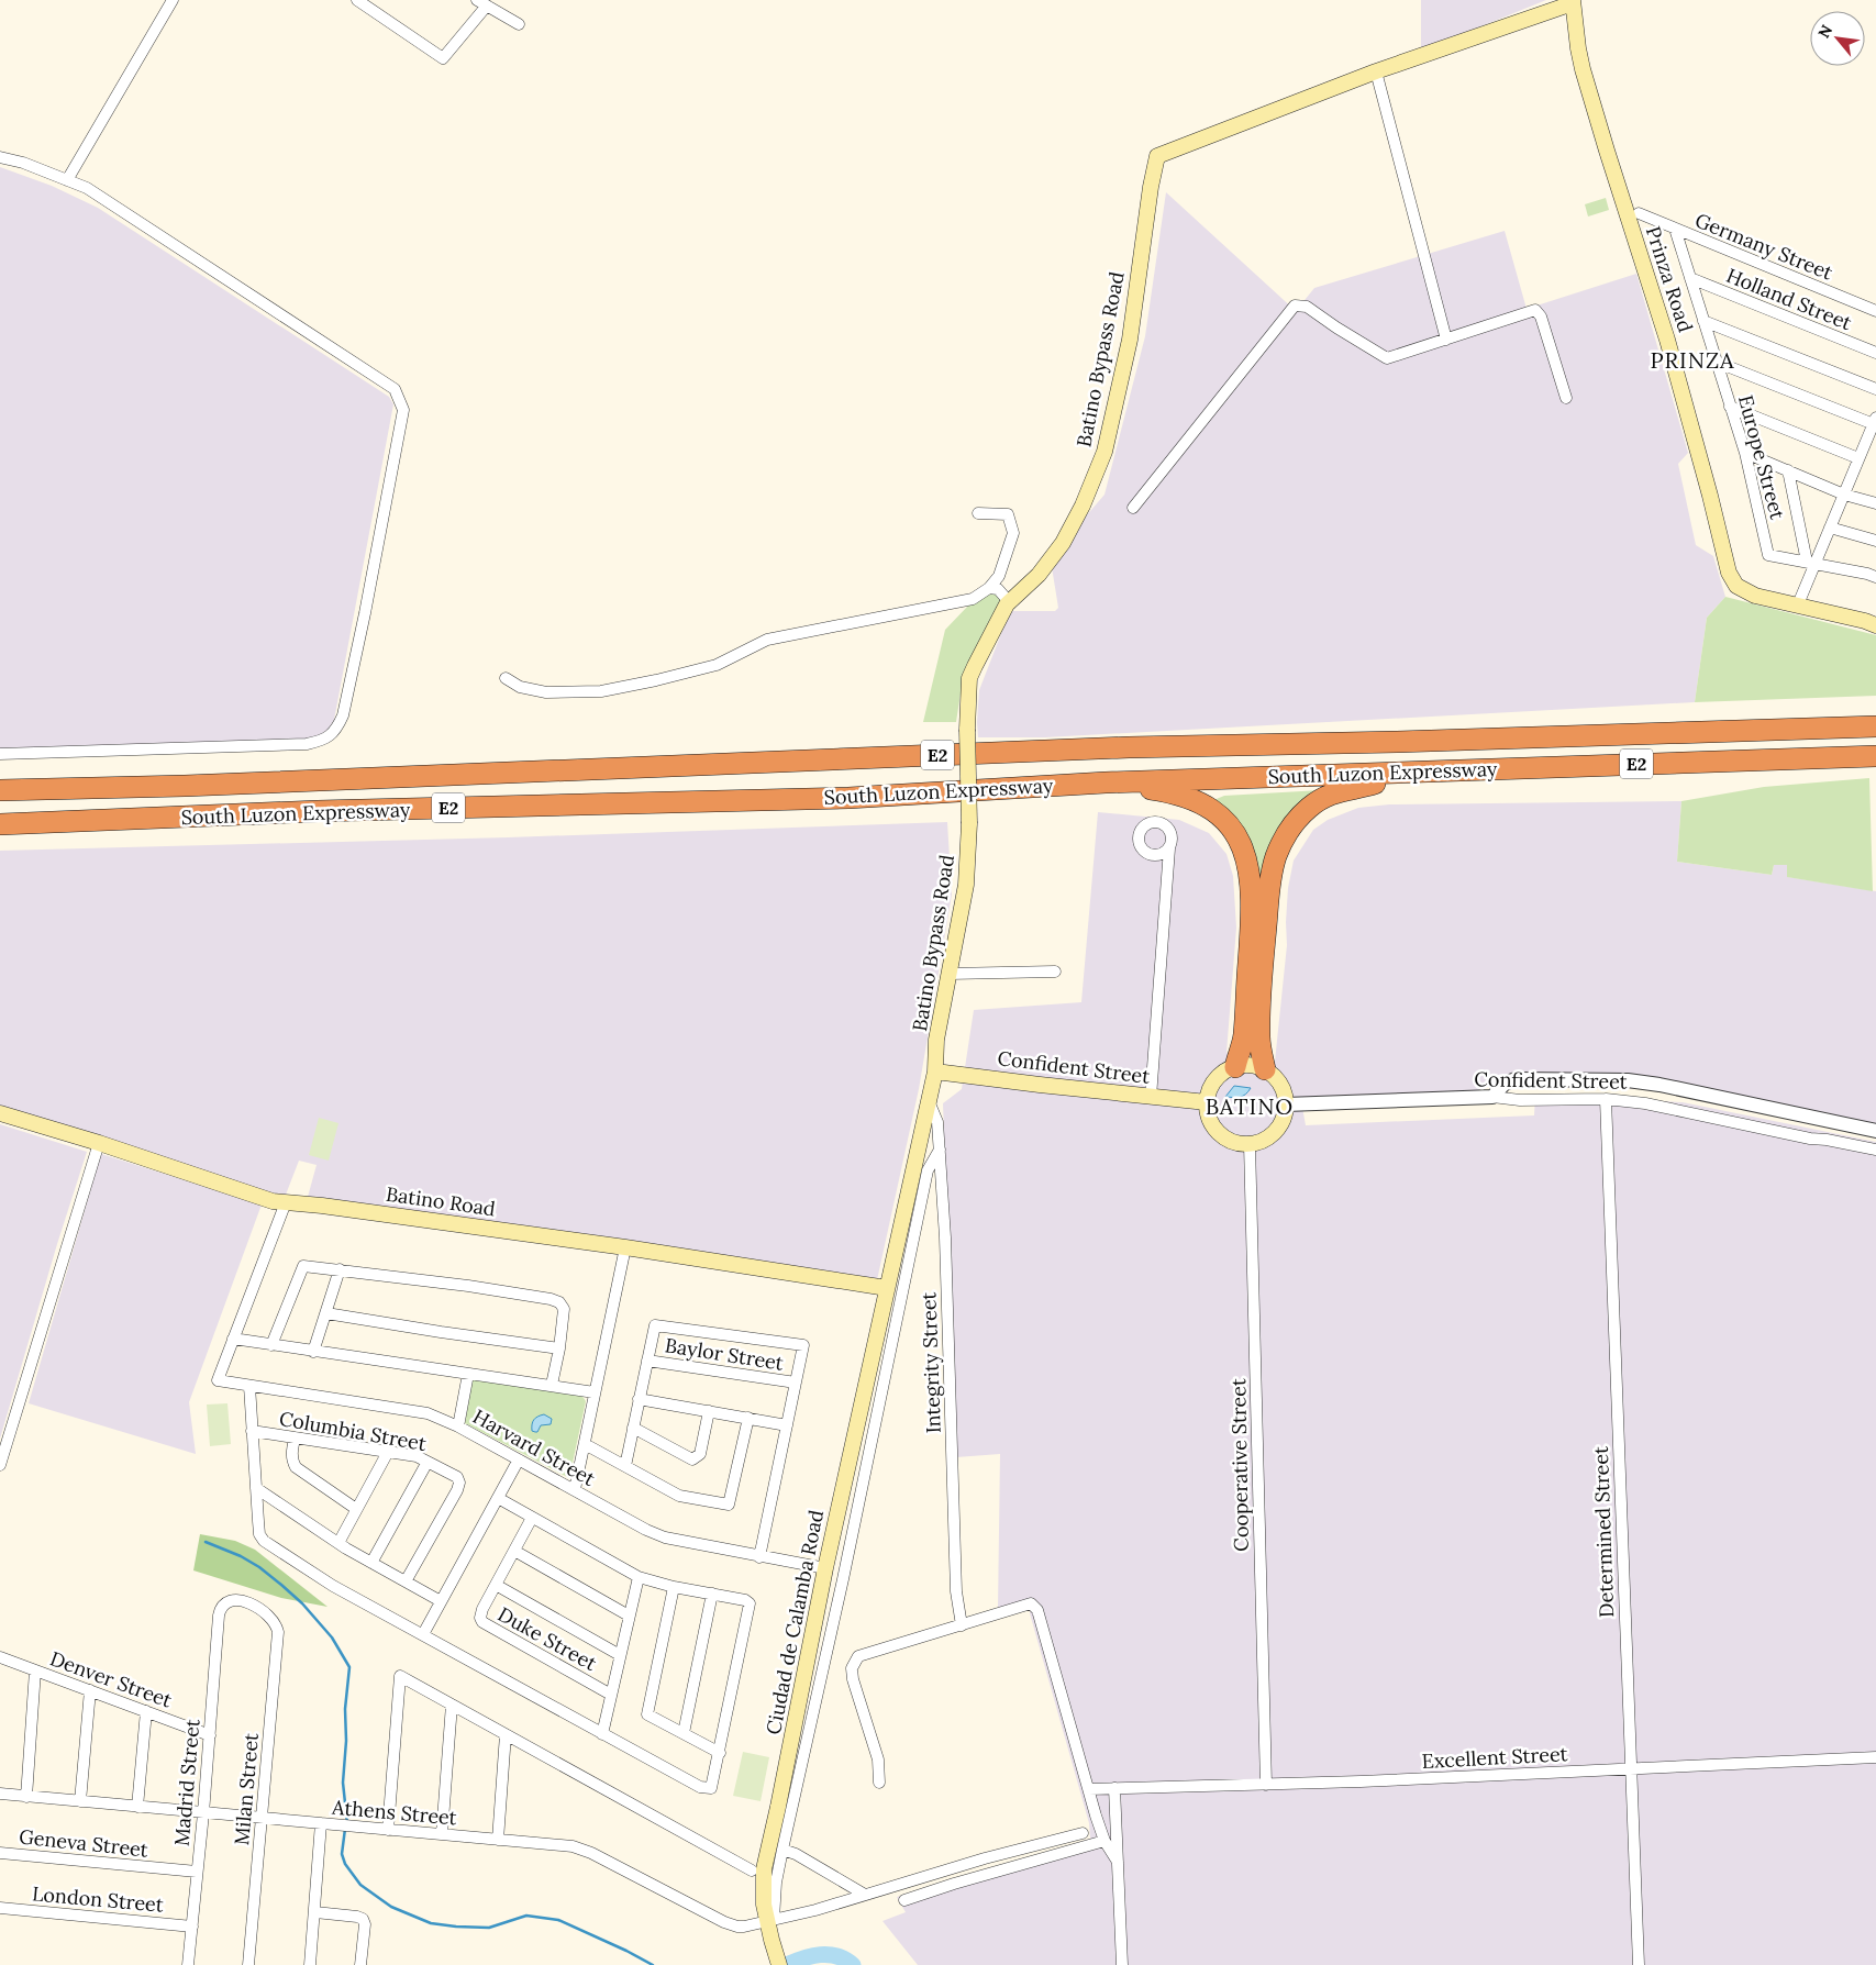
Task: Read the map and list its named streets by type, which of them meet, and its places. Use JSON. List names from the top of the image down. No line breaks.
{"streets":{"highway":["E2","South Luzon Expressway"],"main road":["Prinza Road","Batino Bypass Road","Confident Street","Batino Road","Ciudad de Calamba Road"],"street":["Germany Street","Holland Street","Europe Street","Baylor Street","Integrity Street","Columbia Street","Harvard Street","Cooperative Street","Determined Street","Duke Street","Denver Street","Excellent Street","Madrid Street","Milan Street","Athens Street","Geneva Street","London Street"]},"crossings":[["Germany Street","Europe Street"],["Prinza Road","Batino Bypass Road"],["Holland Street","Europe Street"],["Batino Bypass Road","Confident Street"],["Batino Bypass Road","Integrity Street"],["Batino Bypass Road","Ciudad de Calamba Road"],["Confident Street","Cooperative Street"],["Confident Street","Determined Street"],["Batino Road","Ciudad de Calamba Road"],["Integrity Street","Ciudad de Calamba Road"],["Harvard Street","Ciudad de Calamba Road"],["Cooperative Street","Excellent Street"],["Determined Street","Excellent Street"],["Ciudad de Calamba Road","Athens Street"],["Denver Street","Madrid Street"],["Madrid Street","Milan Street"],["Madrid Street","Athens Street"],["Madrid Street","Geneva Street"],["Madrid Street","London Street"],["Milan Street","Athens Street"]],"districts":["PRINZA","BATINO"],"north":"top left"}
